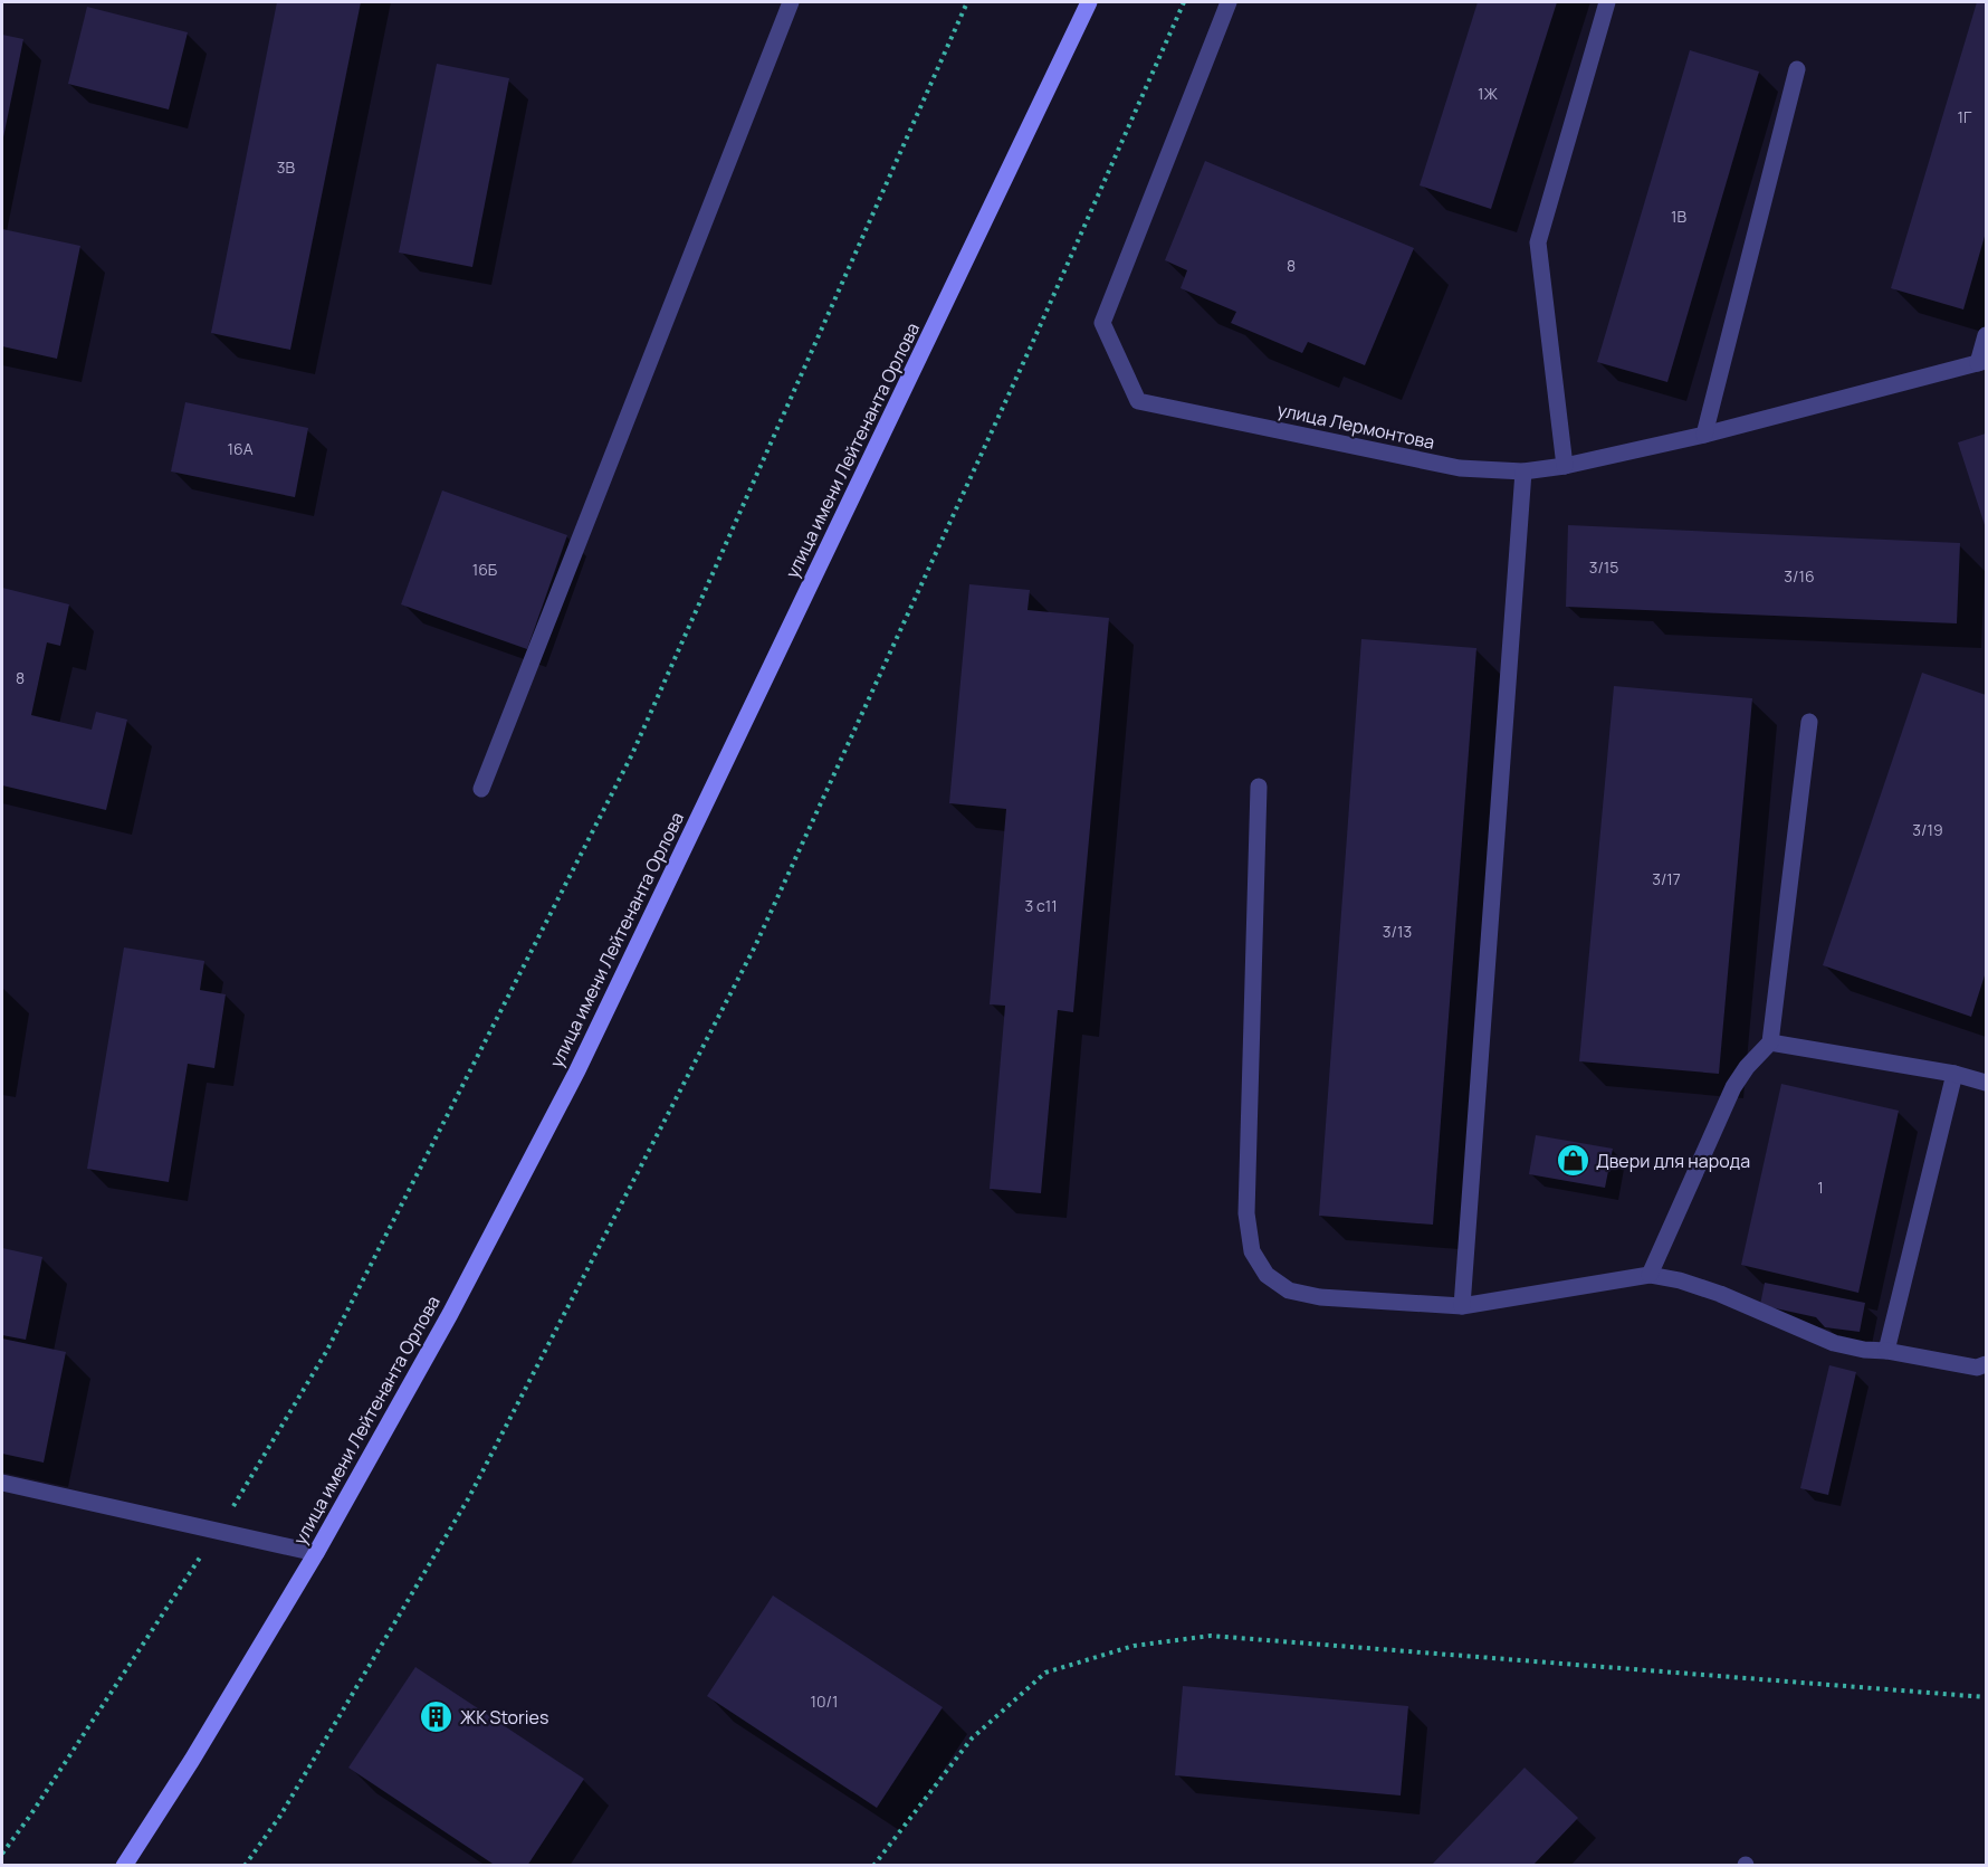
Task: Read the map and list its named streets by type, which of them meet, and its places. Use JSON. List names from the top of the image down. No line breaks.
{"streets":{"main road":["улица имени Лейтенанта Орлова"],"lane":["улица Лермонтова"]},"places":{"shop":["Двери для народа"],"building":["ЖК Stories"]},"house_numbers":["1Ж","1Г","3В","1В","8","16А","3/15","16Б","3/16","8","3/19","3/17","3 с11","3/13","1","10/1"]}
